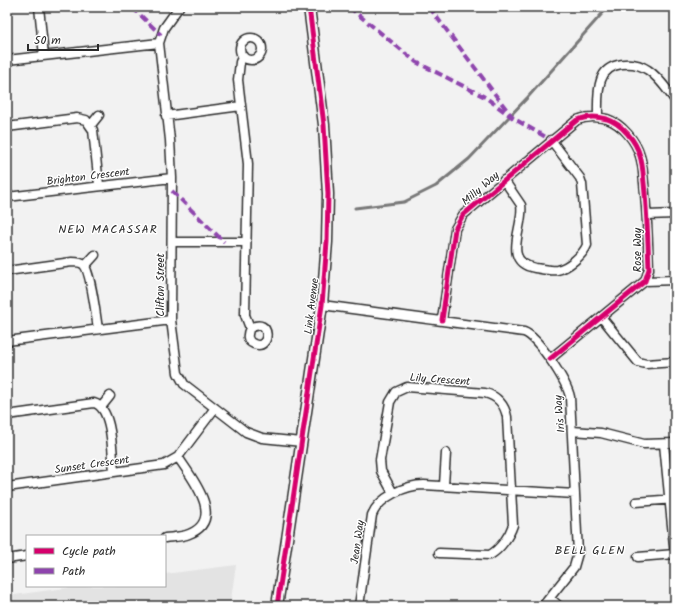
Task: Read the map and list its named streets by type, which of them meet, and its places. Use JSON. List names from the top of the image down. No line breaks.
{"streets":{"street":["Brighton Crescent","Milly Way","Rose Way","Clifton Street","Link Avenue","Lily Crescent","Iris Way","Sunset Crescent","Jean Way"]},"crossings":[["Brighton Crescent","Clifton Street"],["Milly Way","Rose Way"],["Milly Way","Iris Way"],["Rose Way","Iris Way"],["Clifton Street","Link Avenue"],["Clifton Street","Sunset Crescent"],["Link Avenue","Iris Way"],["Lily Crescent","Jean Way"],["Iris Way","Jean Way"]],"districts":["NEW MACASSAR","BELL GLEN"],"legend":["Cycle path","Path"],"scale_bar":"50 m"}
